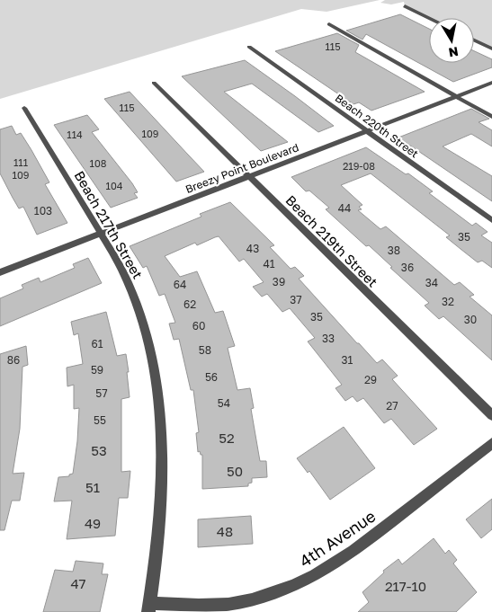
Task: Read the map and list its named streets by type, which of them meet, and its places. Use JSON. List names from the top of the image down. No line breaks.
{"streets":{"street":["Beach 220th Street","Breezy Point Boulevard","Beach 217th Street","Beach 219th Street","4th Avenue"]},"crossings":[["Beach 220th Street","Breezy Point Boulevard"],["Breezy Point Boulevard","Beach 217th Street"],["Breezy Point Boulevard","Beach 219th Street"],["Beach 217th Street","4th Avenue"]],"house_numbers":["115","115","109","114","111","108","219-08","109","104","44","103","35","43","38","41","36","39","34","64","37","32","62","35","30","60","33","61","58","86","31","59","56","29","57","54","27","55","52","53","50","51","49","48","47","217-10"],"north":"bottom"}
